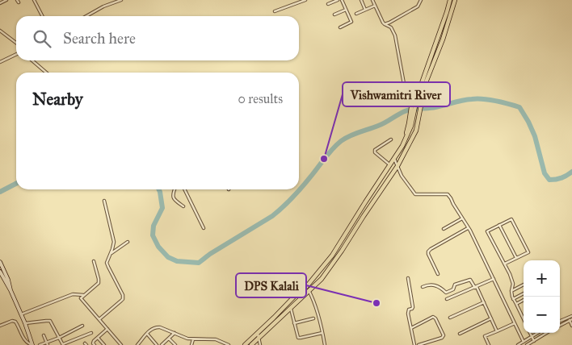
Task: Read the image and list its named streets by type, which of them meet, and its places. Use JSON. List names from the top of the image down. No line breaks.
{"places":["Vishwamitri River","DPS Kalali"],"page":{"search":"Search here","heading":["Nearby","0 results"],"map_buttons":["+","−"]}}
